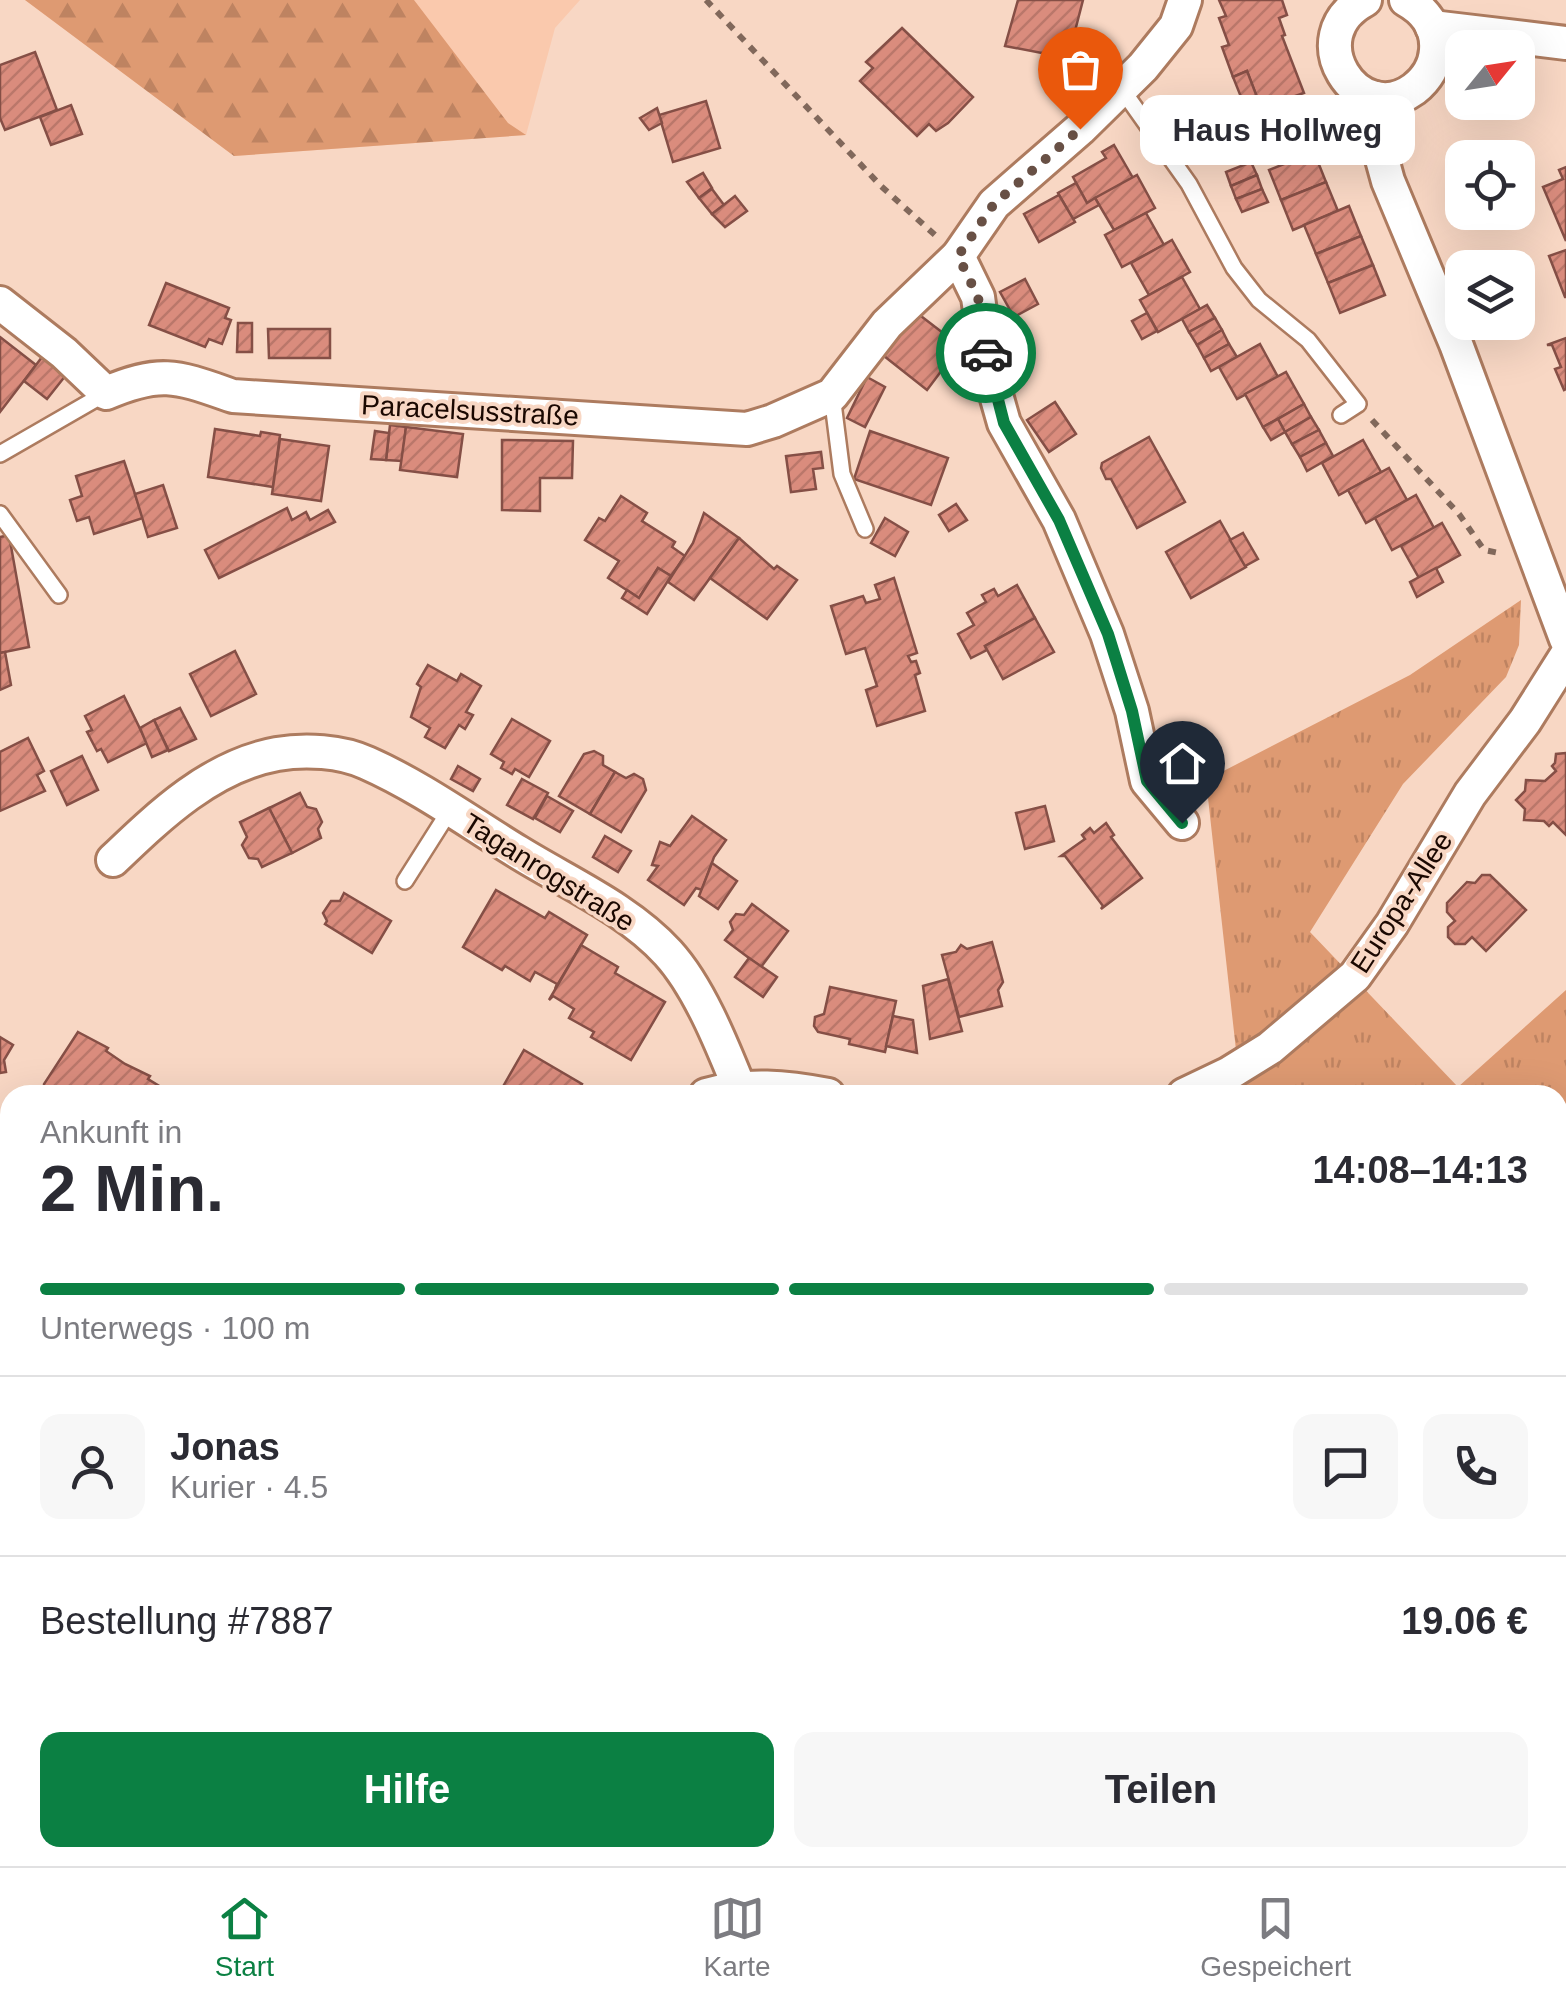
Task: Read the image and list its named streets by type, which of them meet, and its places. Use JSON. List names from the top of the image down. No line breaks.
{"streets":{"street":["Paracelsusstraße","Taganrogstraße","Europa-Allee"]},"places":["Haus Hollweg"],"north":"top right","page":{"bubble":"Haus Hollweg","heading":["2 Min.","Ankunft in","14:08–14:13"],"panel":["Jonas","Kurier · 4.5","Bestellung #7887","19.06 €"],"bar":"Unterwegs · 100 m","buttons":["Hilfe","Teilen"],"tabs":["Start","Karte","Gespeichert"]}}
